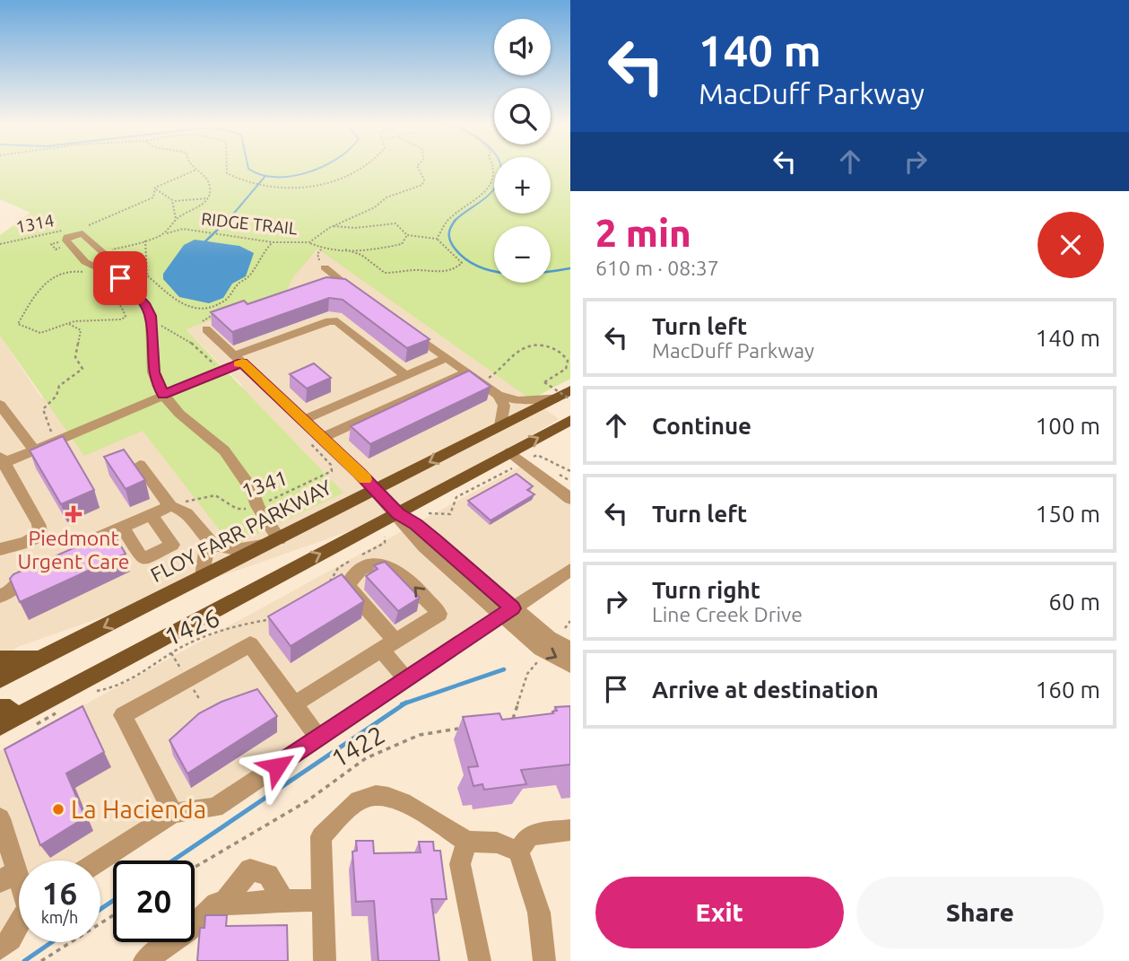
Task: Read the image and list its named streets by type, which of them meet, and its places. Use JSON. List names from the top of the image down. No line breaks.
{"streets":{"main road":["FLOY FARR PARKWAY"],"path":["1314","RIDGE TRAIL","1341","1426","1422"]},"places":{"health":["Piedmont Urgent Care"],"other":["La Hacienda"]},"page":{"turn":["140 m","MacDuff Parkway"],"map_buttons":["+","−"],"heading":["2 min","610 m · 08:37"],"list":[{"name":"Turn left","note":"MacDuff Parkway","value":"140 m"},{"name":"Continue","value":"100 m"},{"name":"Turn left","value":"150 m"},{"name":"Turn right","note":"Line Creek Drive","value":"60 m"},{"name":"Arrive at destination","value":"160 m"}],"speed":"16 km/h","limit":"20","buttons":["Exit","Share"]}}
